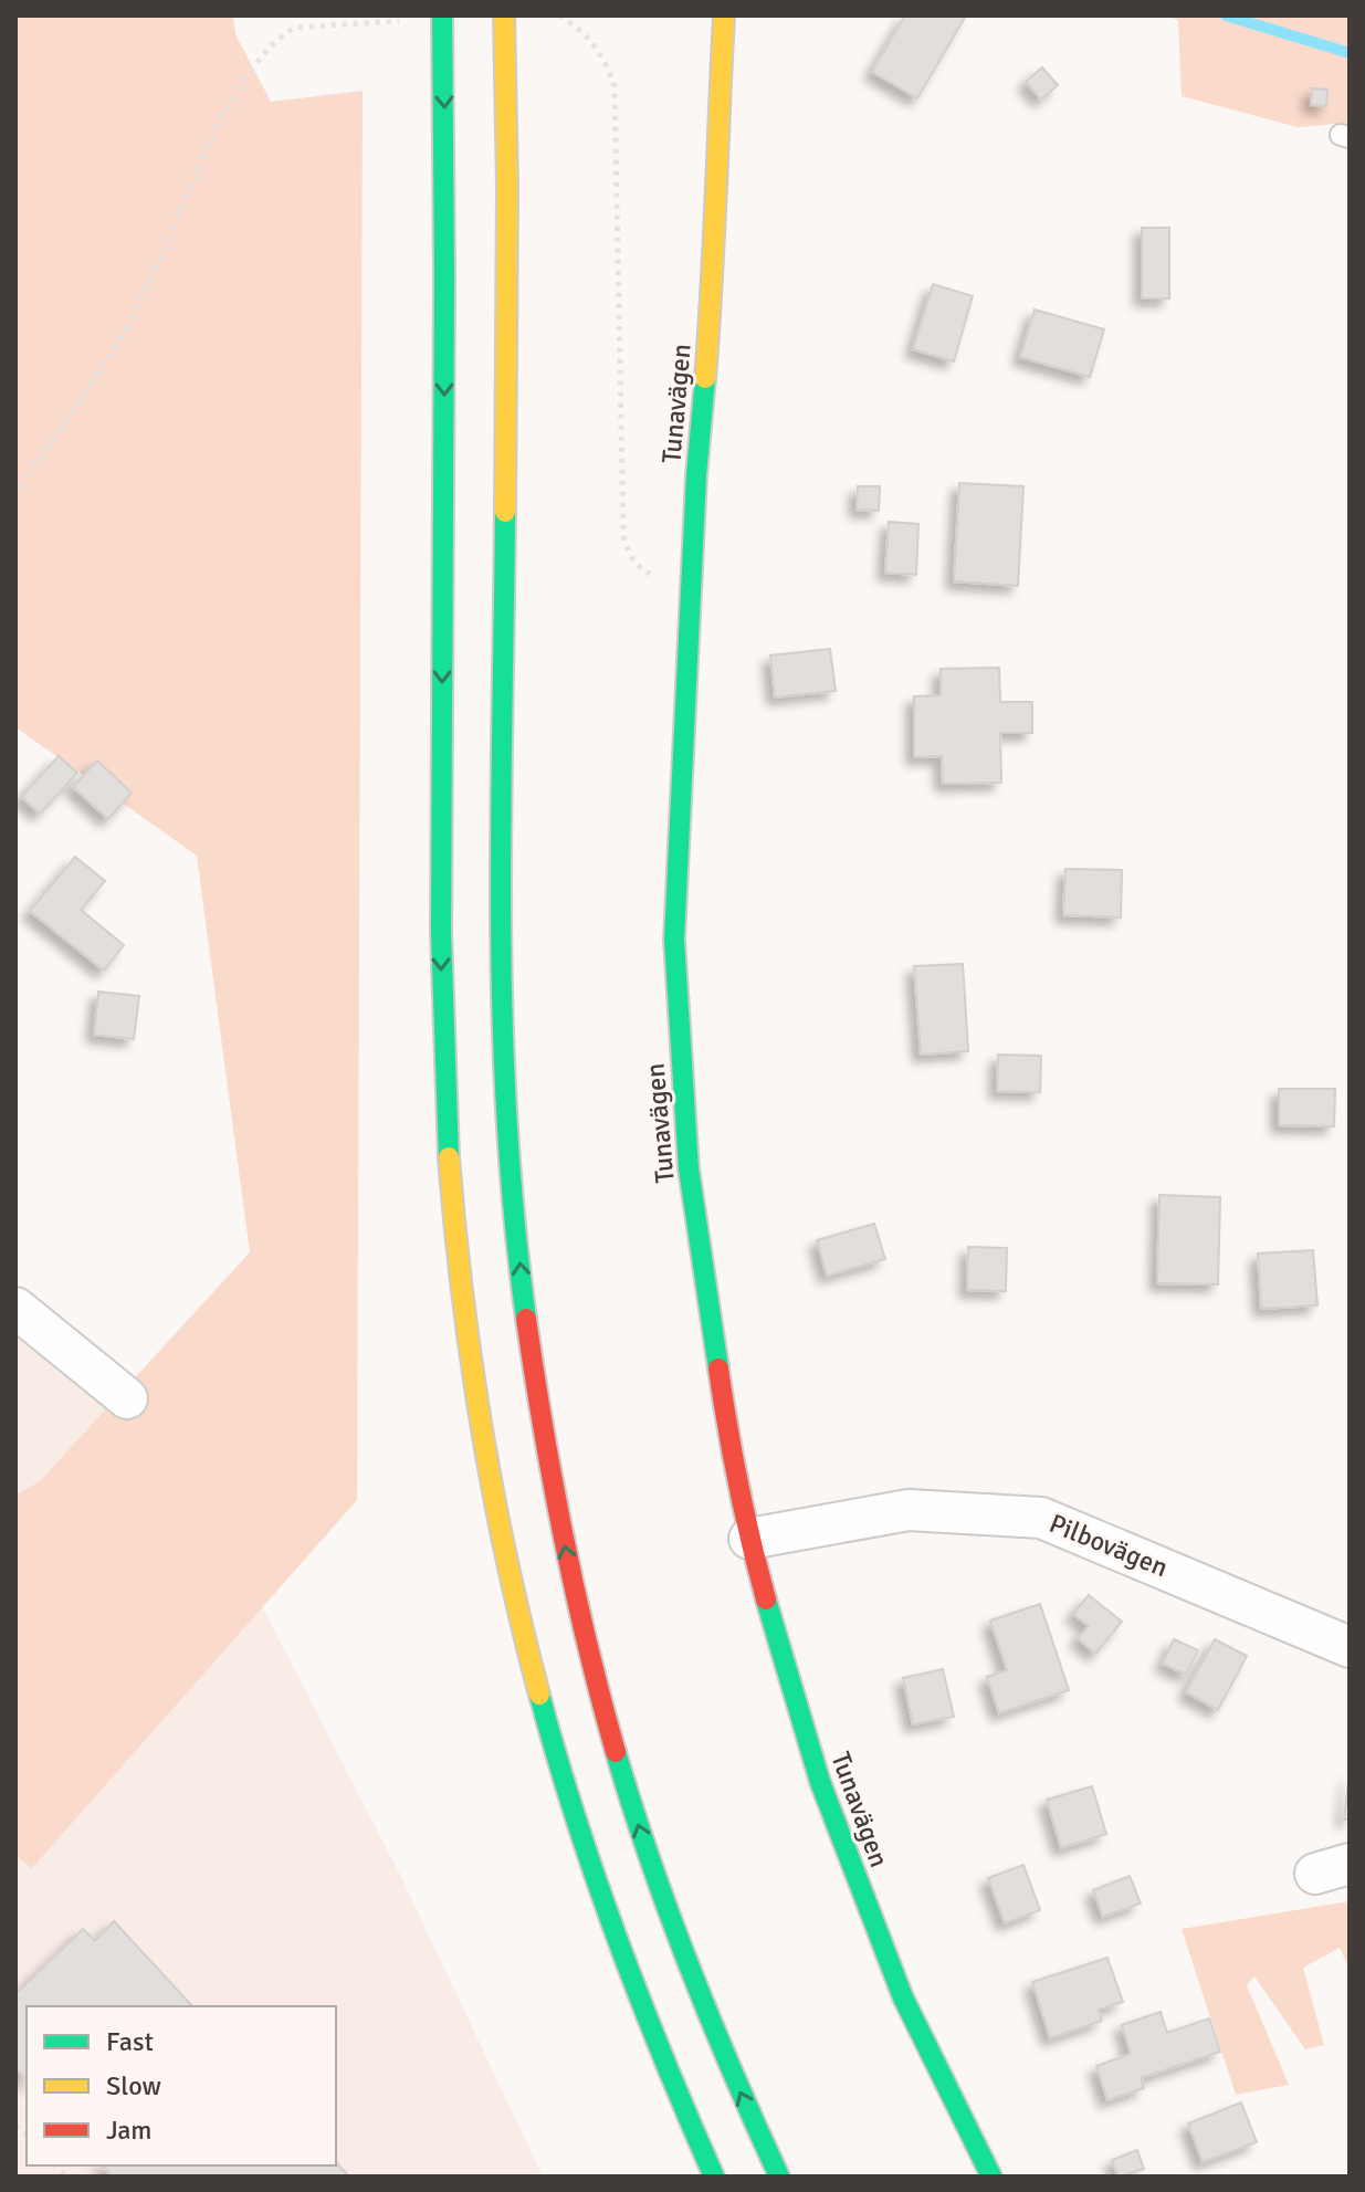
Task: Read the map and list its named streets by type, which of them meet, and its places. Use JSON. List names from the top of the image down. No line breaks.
{"streets":{"main road":["Tunavägen"],"street":["Pilbovägen"]},"crossings":[["Tunavägen","Pilbovägen"]],"legend":["Fast","Slow","Jam"]}
